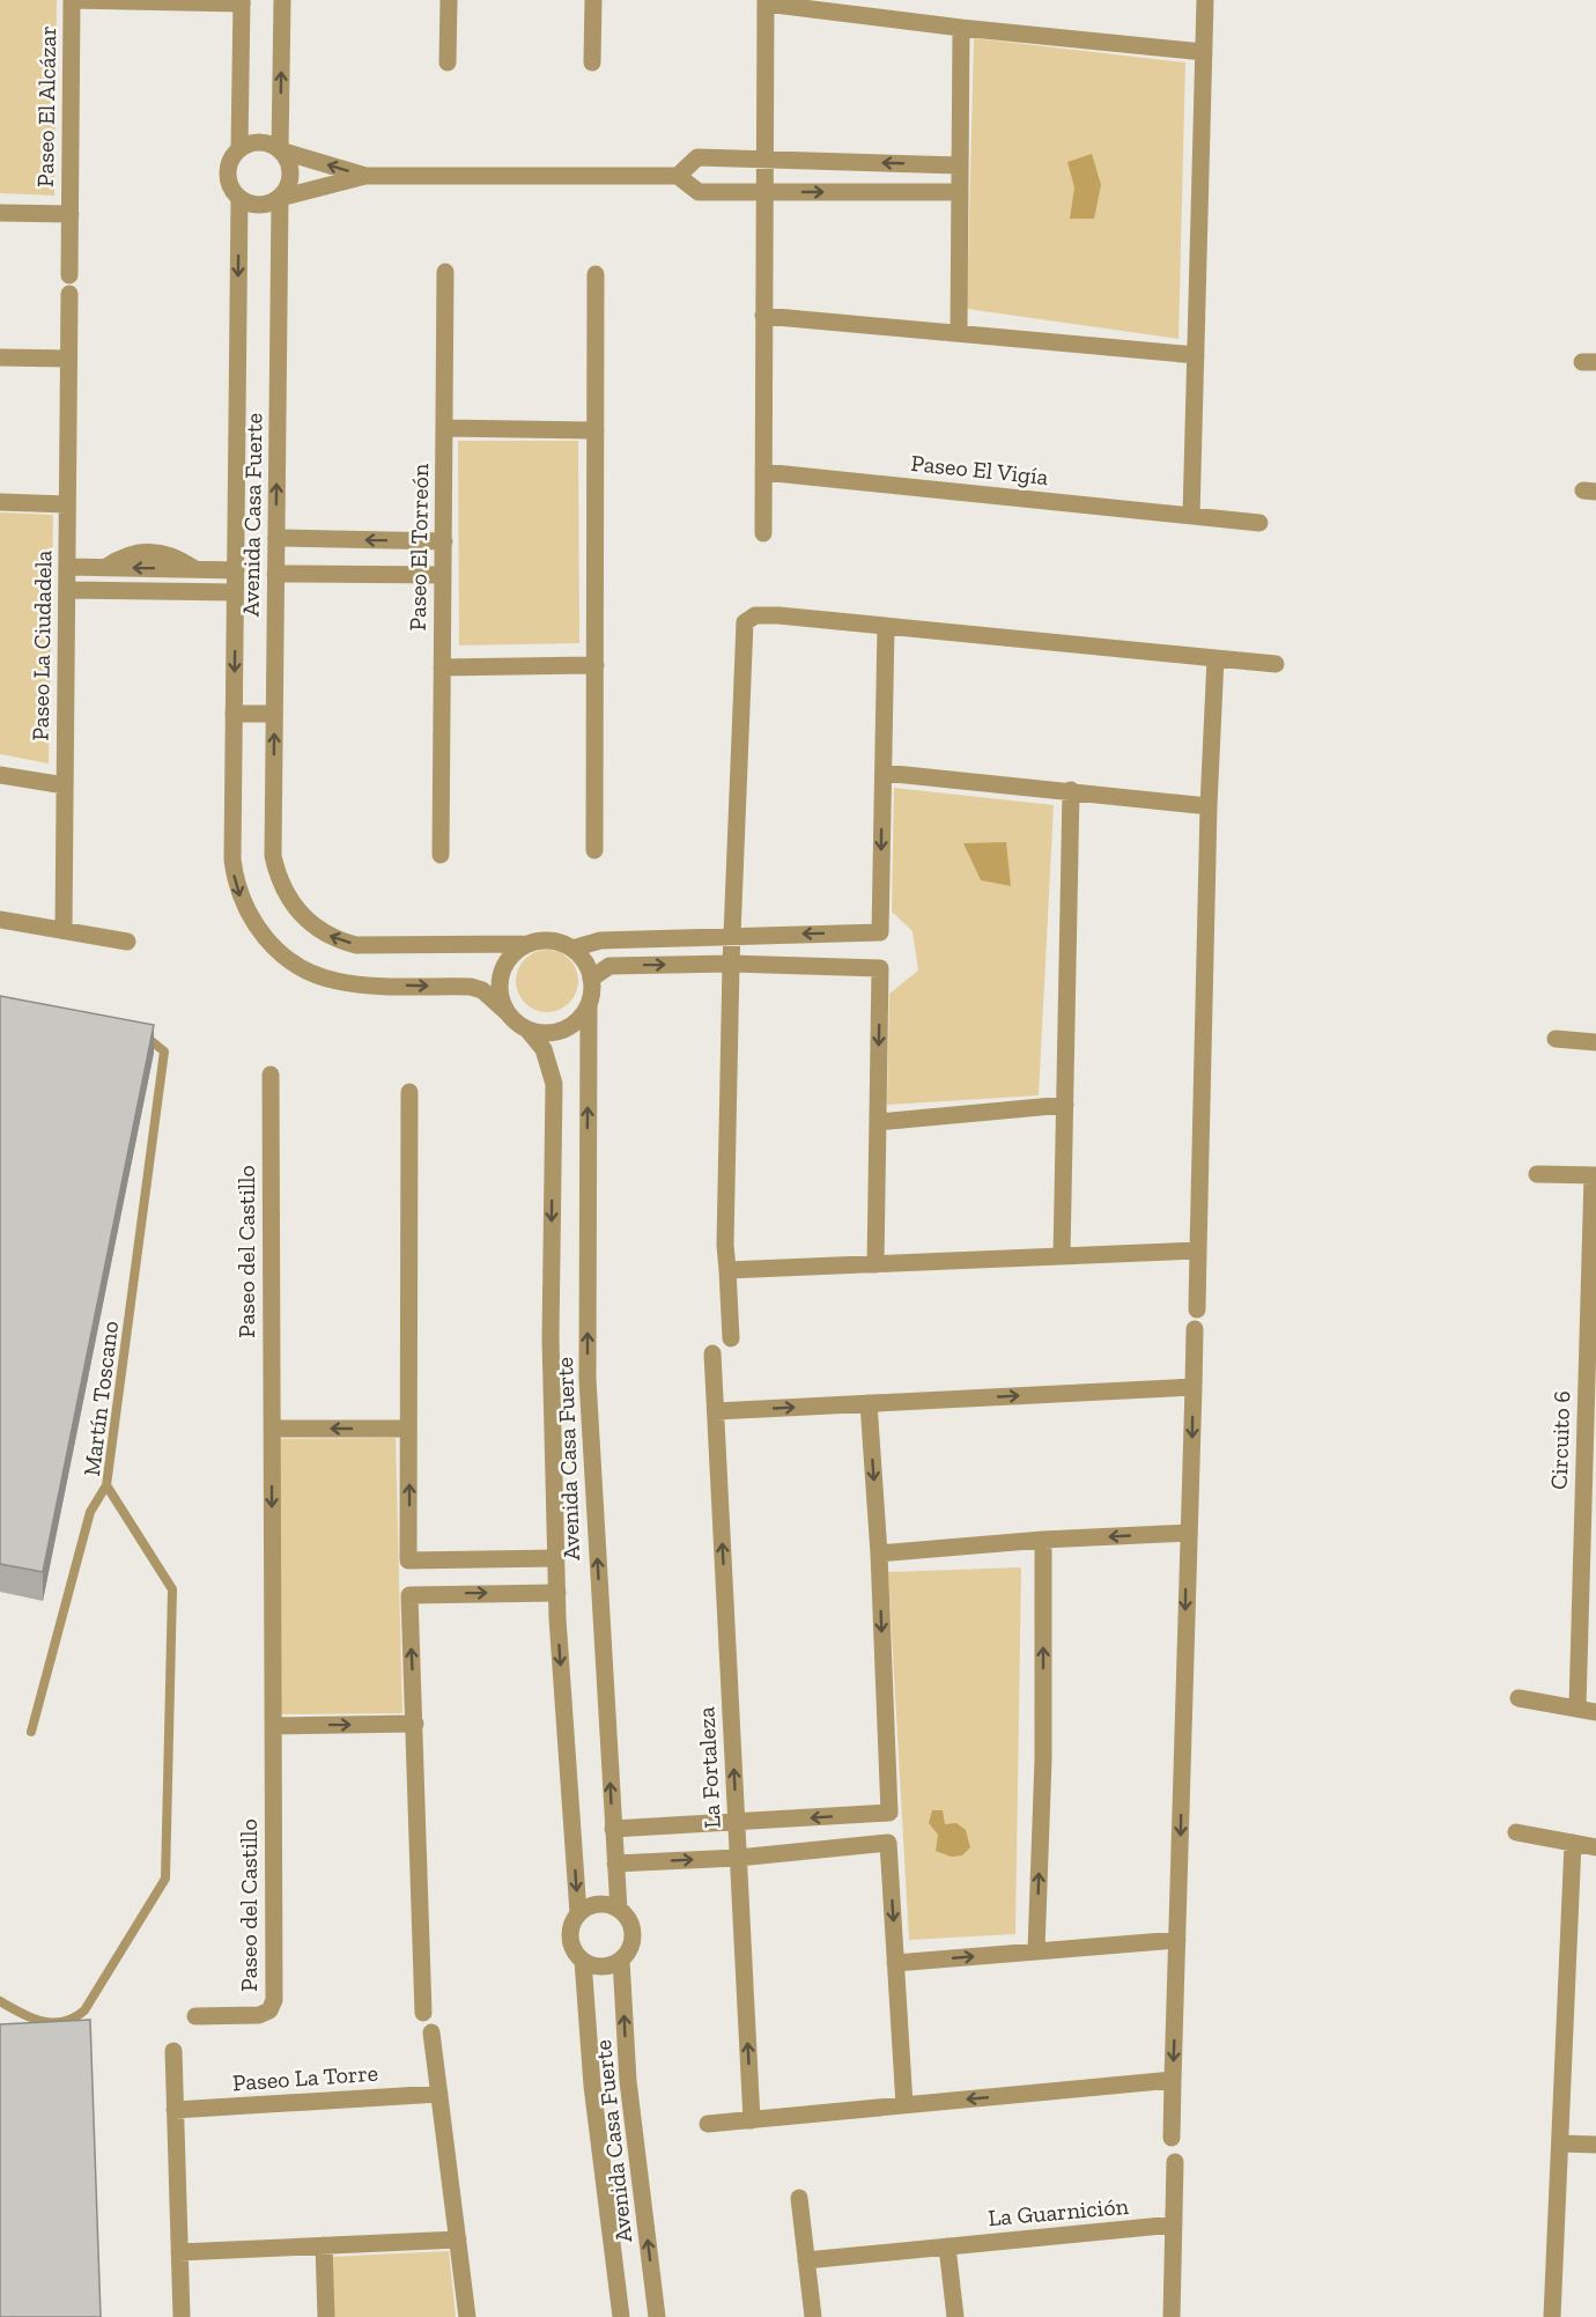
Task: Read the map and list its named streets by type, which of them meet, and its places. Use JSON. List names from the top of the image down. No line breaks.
{"streets":{"street":["Paseo El Alcázar","Paseo El Vigía","Avenida Casa Fuerte","Paseo El Torreón","Paseo La Ciudadela","Paseo del Castillo","Circuito 6","La Fortaleza","Paseo La Torre","La Guarnición"],"lane":["Martín Toscano"]},"crossings":[["Paseo El Alcázar","Paseo La Ciudadela"]]}
